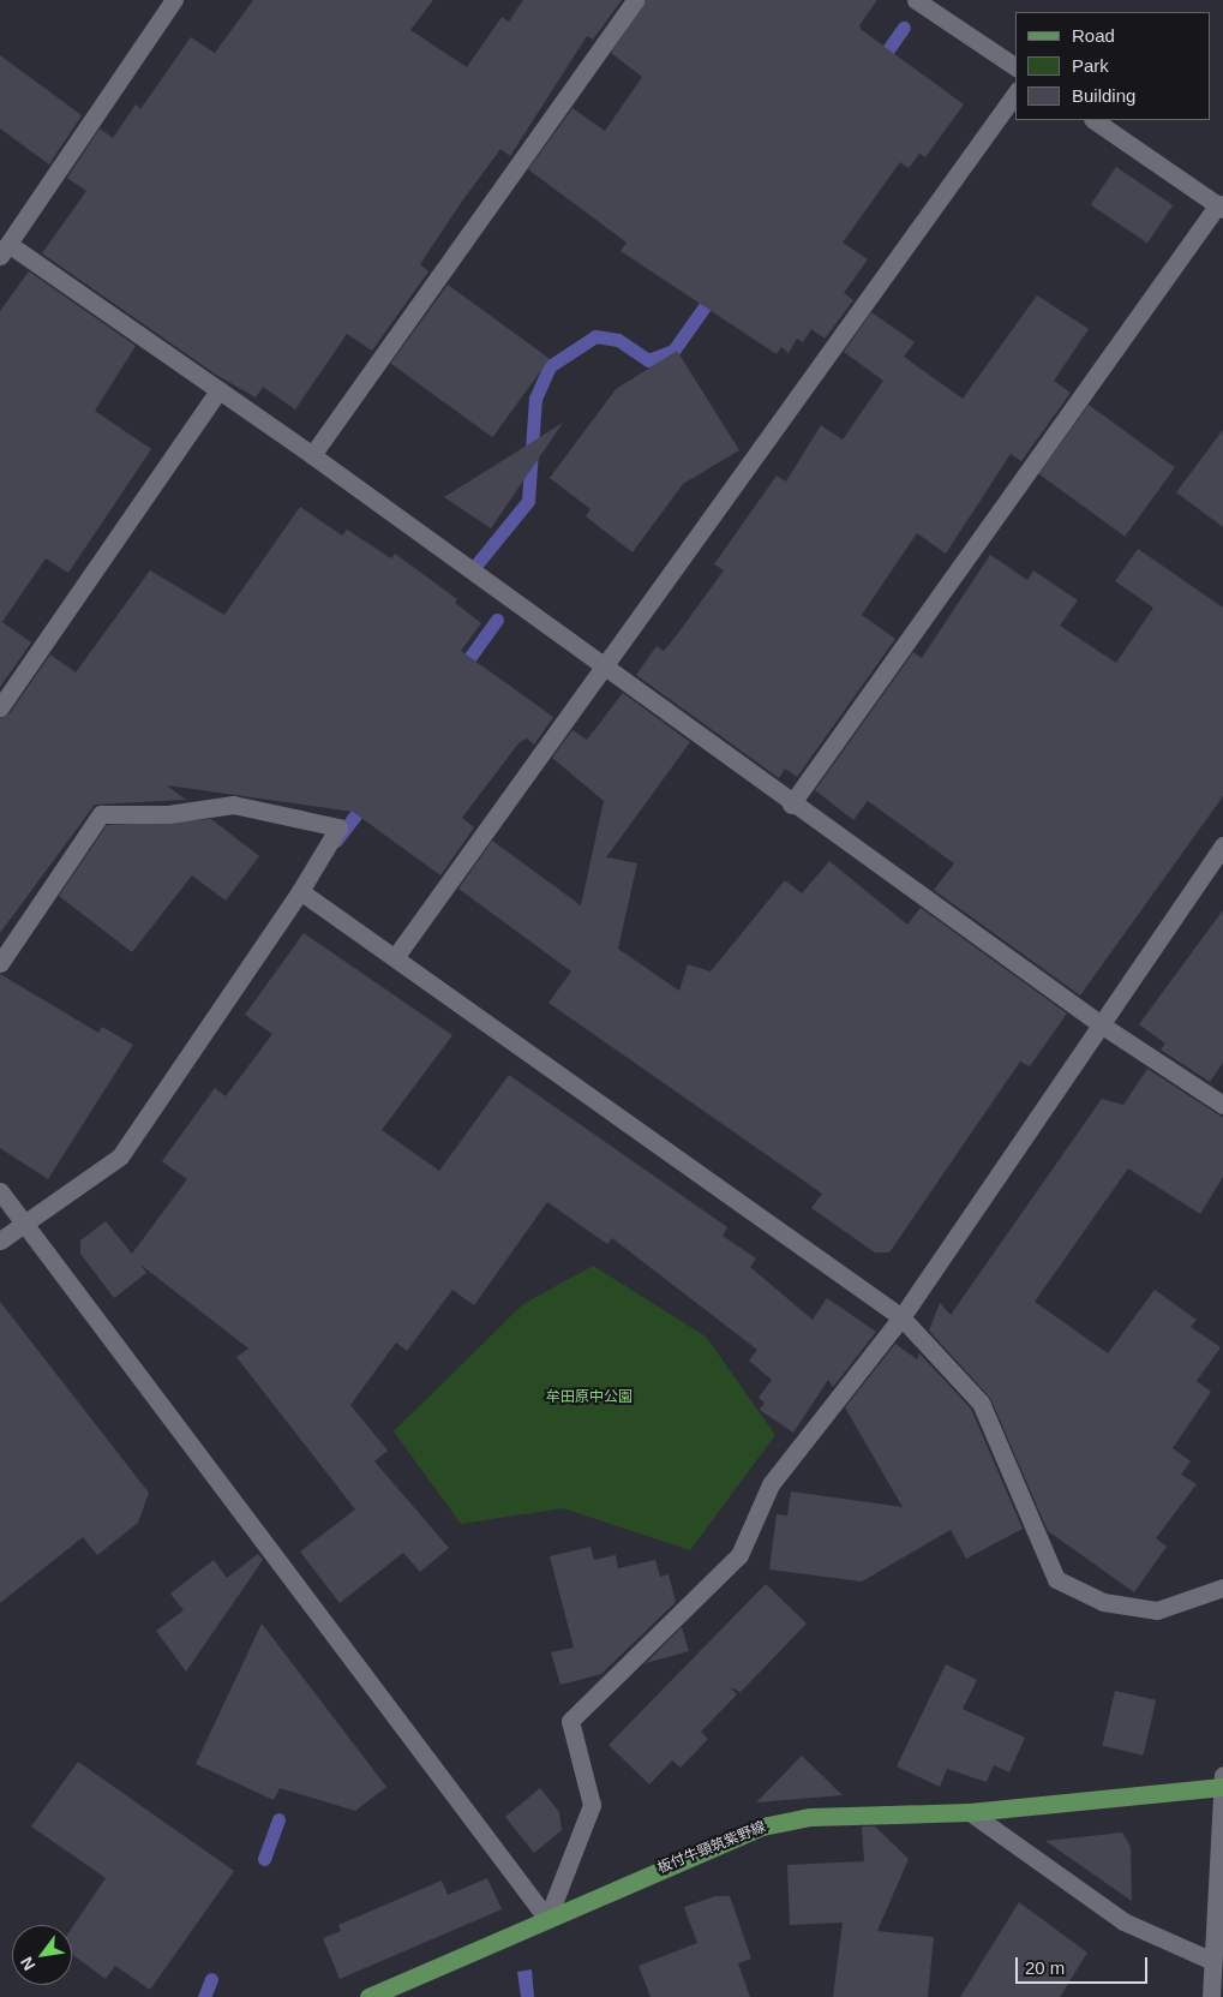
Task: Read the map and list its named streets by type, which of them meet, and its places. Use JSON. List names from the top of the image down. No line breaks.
{"streets":{"main road":["板付牛頸筑紫野線"]},"parks":["牟田原中公園"],"legend":["Road","Park","Building"],"scale_bar":"20 m","north":"bottom left"}
